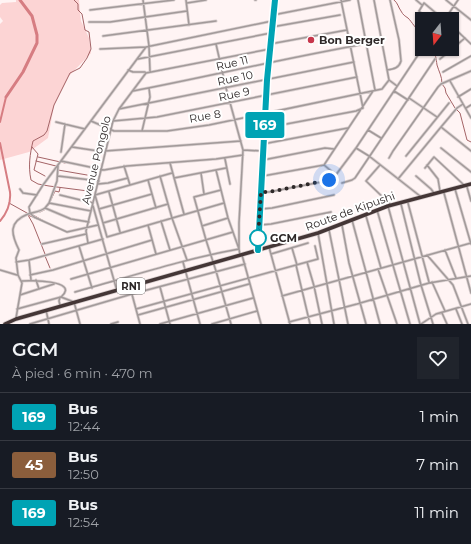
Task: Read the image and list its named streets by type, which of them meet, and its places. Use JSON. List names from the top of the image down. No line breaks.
{"streets":{"highway":["Route de Kipushi","RN1"],"street":["Rue 11","Rue 10","Rue 9","Rue 8","Avenue Pongolo"]},"crossings":[["Rue 11","Avenue Pongolo"],["Rue 10","Avenue Pongolo"],["Rue 9","Avenue Pongolo"],["Rue 8","Avenue Pongolo"]],"places":["Bon Berger","GCM"],"lines":["bus line 169"],"north":"bottom","page":{"on_map":"169","heading":["GCM","À pied · 6 min · 470 m"],"list":[{"mark":"169","name":"Bus","note":"12:44","value":"1 min"},{"mark":"45","name":"Bus","note":"12:50","value":"7 min"},{"mark":"169","name":"Bus","note":"12:54","value":"11 min"}]}}
